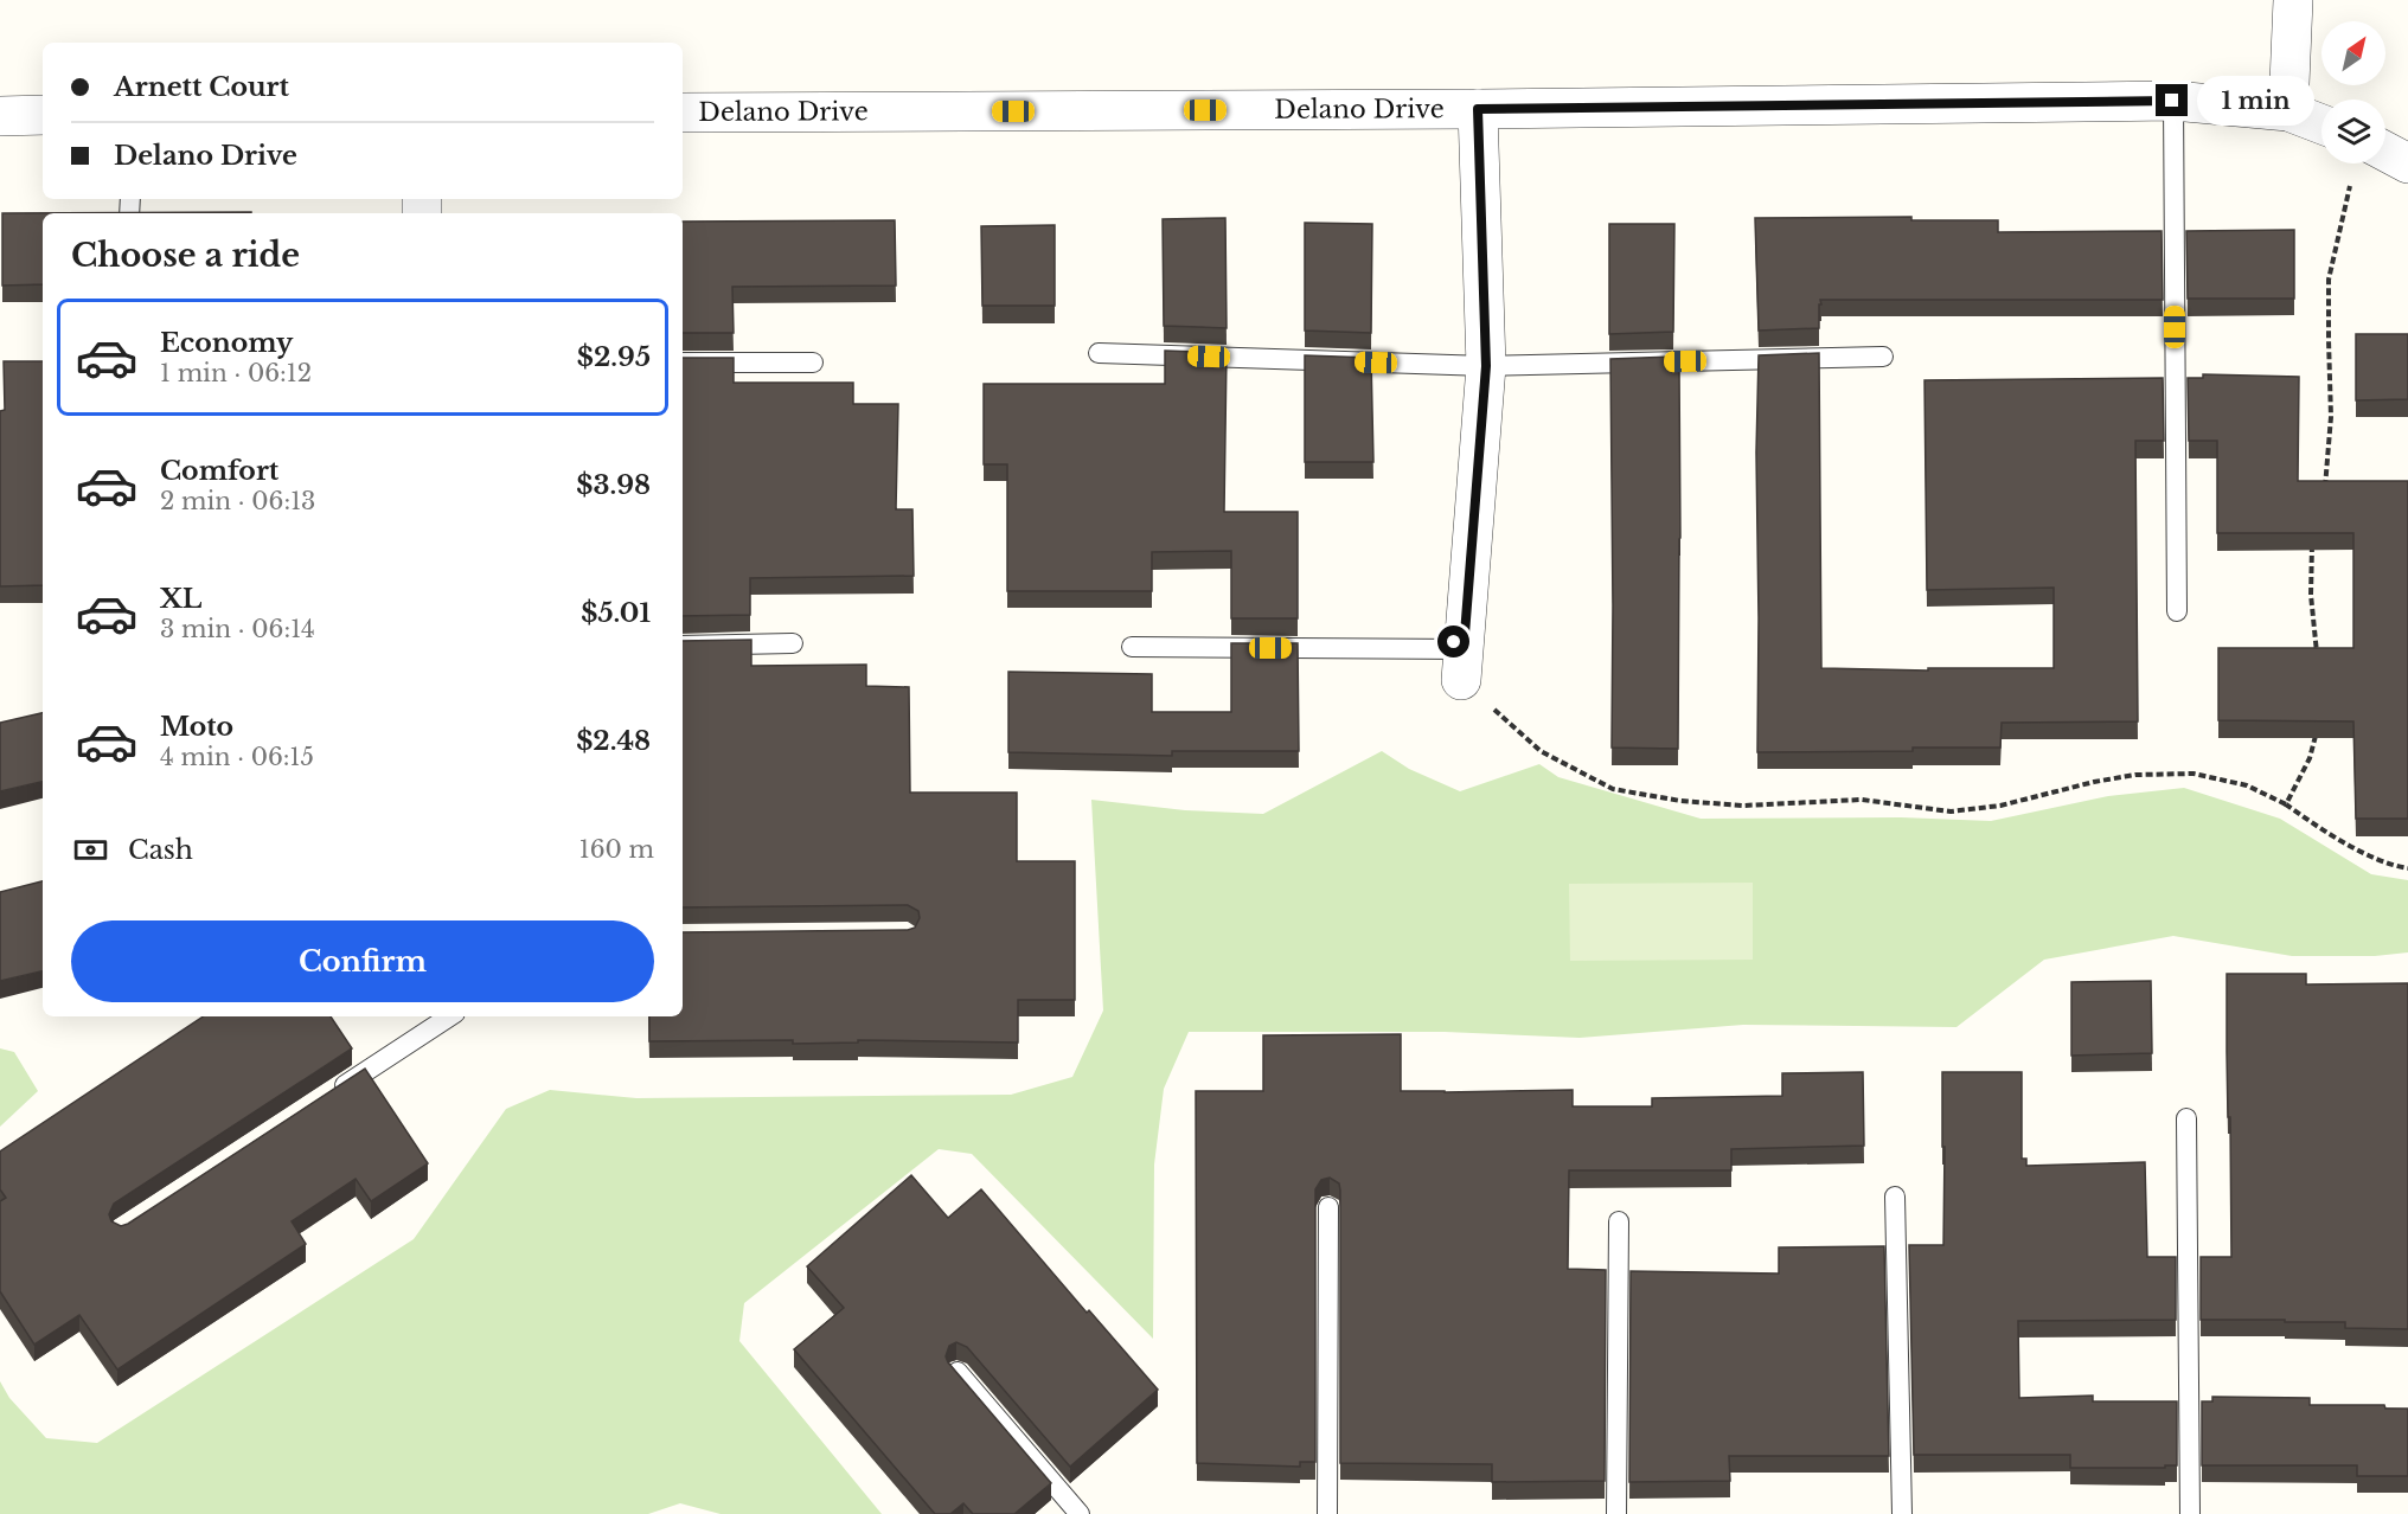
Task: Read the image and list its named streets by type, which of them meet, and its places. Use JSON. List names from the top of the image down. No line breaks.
{"streets":{"street":["Delano Drive"]},"north":"top right","page":{"banner":["Arnett Court","Delano Drive"],"bubble":"1 min","heading":"Choose a ride","list":[{"name":"Economy","note":"1 min · 06:12","value":"$2.95"},{"name":"Comfort","note":"2 min · 06:13","value":"$3.98"},{"name":"XL","note":"3 min · 06:14","value":"$5.01"},{"name":"Moto","note":"4 min · 06:15","value":"$2.48"}],"pay":["Cash","160 m"],"buttons":"Confirm"}}
